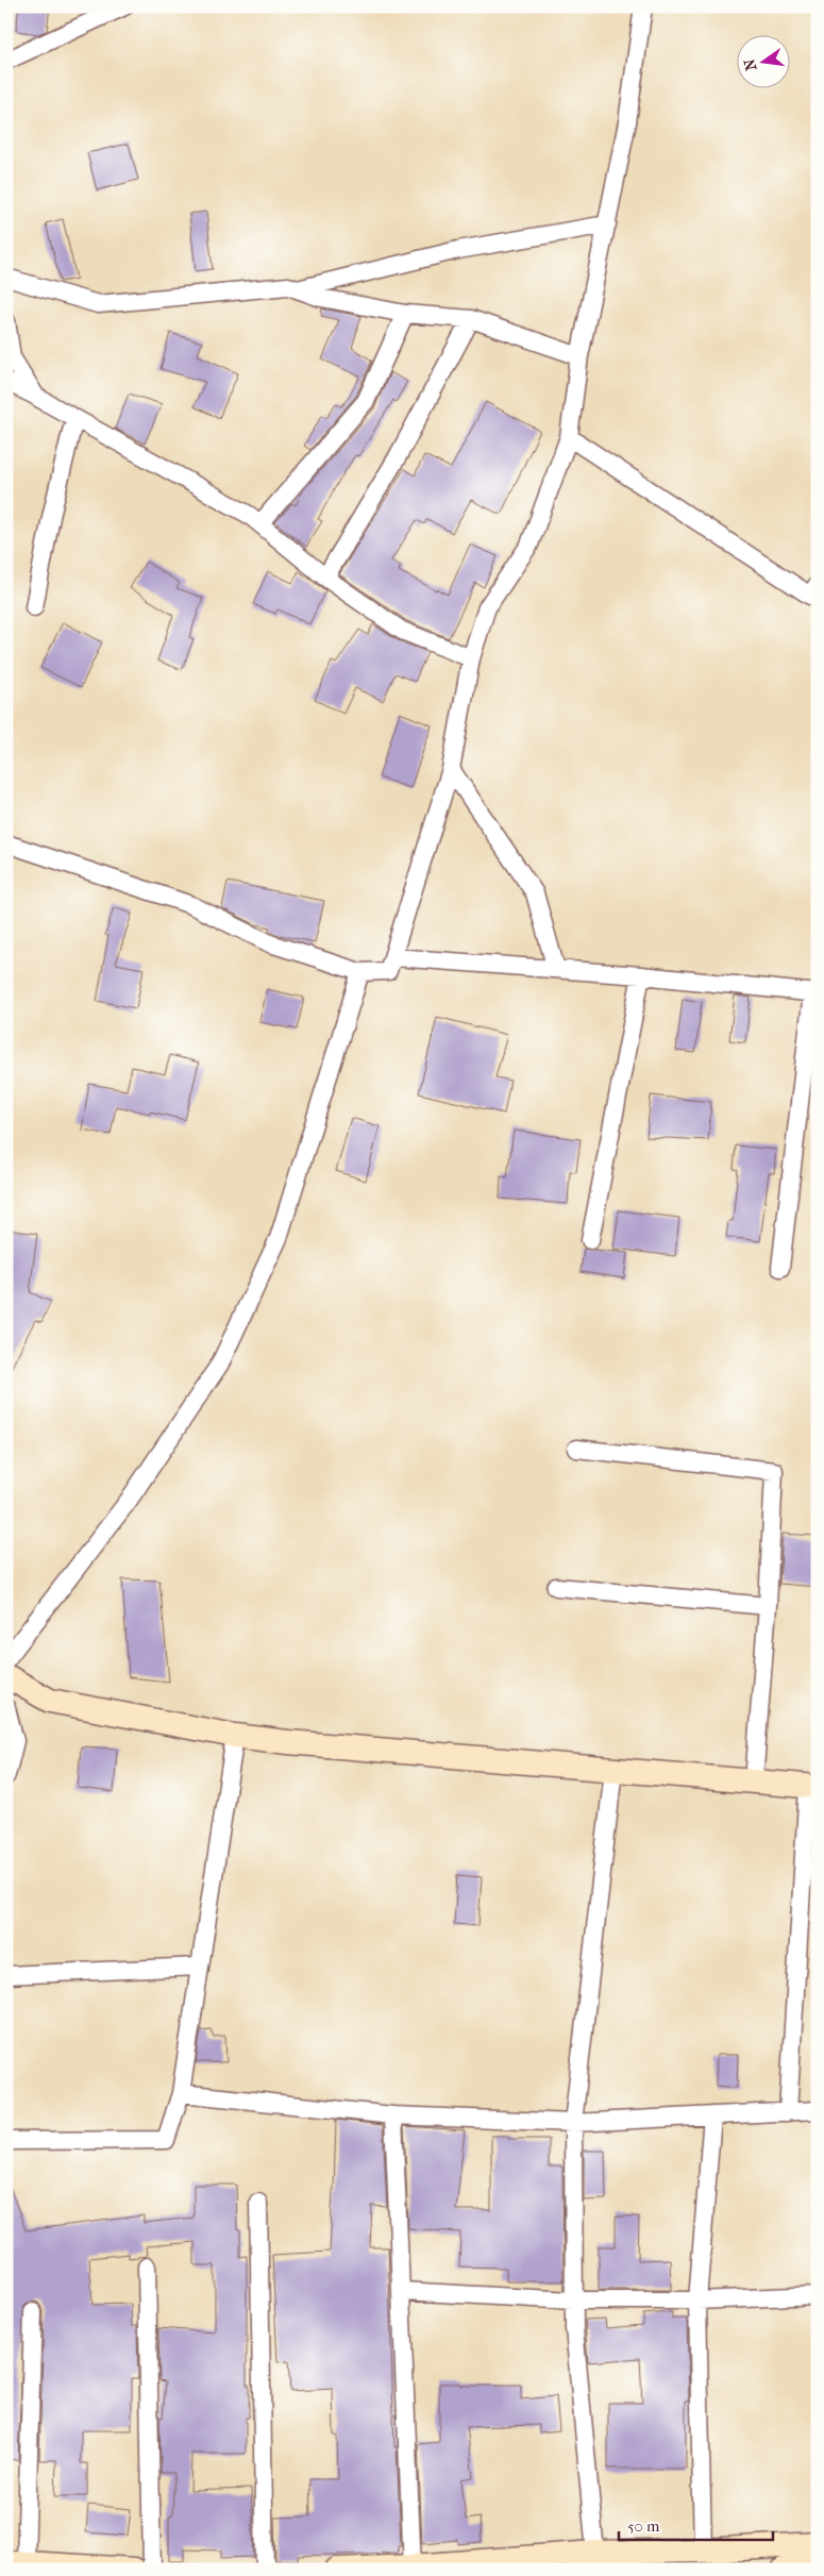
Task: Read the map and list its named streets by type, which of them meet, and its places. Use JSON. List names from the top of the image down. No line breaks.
{"scale_bar":"50 m","north":"left"}
